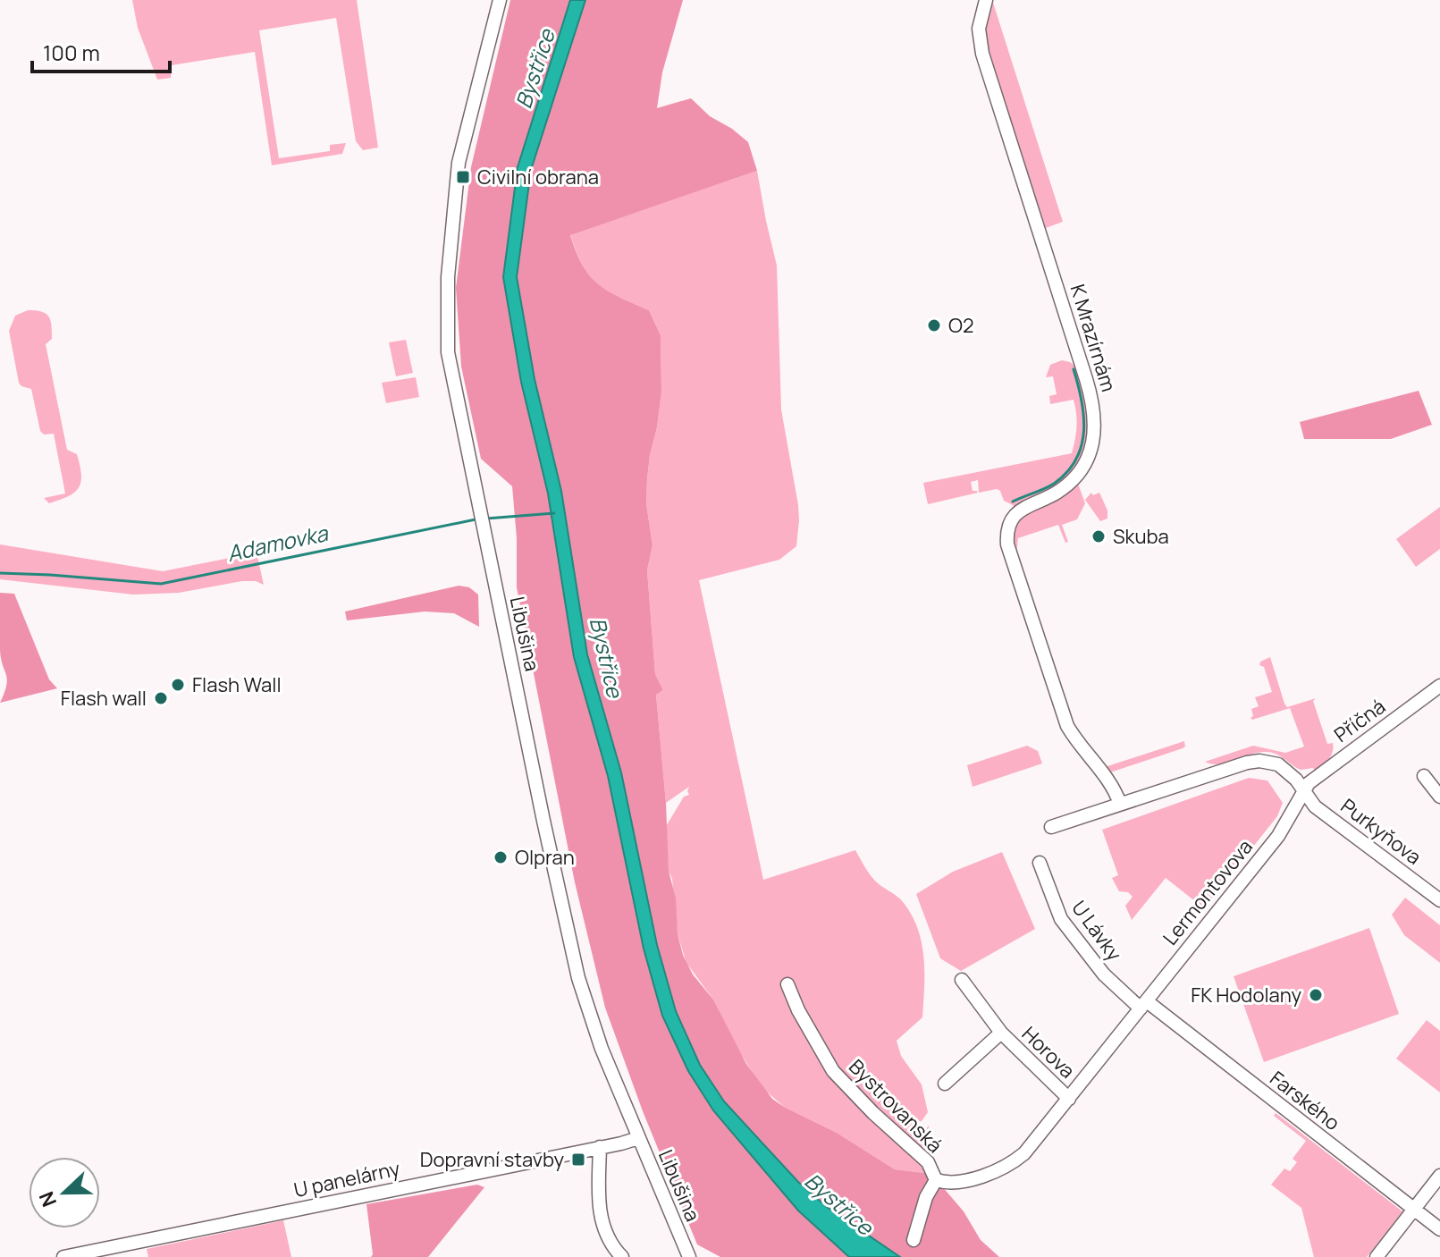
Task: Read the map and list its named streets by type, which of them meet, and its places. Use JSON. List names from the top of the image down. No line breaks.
{"streets":{"street":["K Mrazírnám","Libušina","Příčná","Purkyňova","Lermontovova","U Lávky","Horova","Farského","Bystrovanská","U panelárny"]},"crossings":[["Libušina","U panelárny"],["Příčná","Purkyňova"],["Příčná","Lermontovova"],["Purkyňova","Lermontovova"],["Lermontovova","U Lávky"],["Lermontovova","Horova"],["Lermontovova","Farského"],["Lermontovova","Bystrovanská"],["U Lávky","Farského"]],"water":["Bystřice","Adamovka"],"places":{"transit":["Civilní obrana","Dopravní stavby"],"other":["O2","Skuba","Flash Wall","Flash wall","Olpran","FK Hodolany"]},"scale_bar":"100 m","north":"left"}
